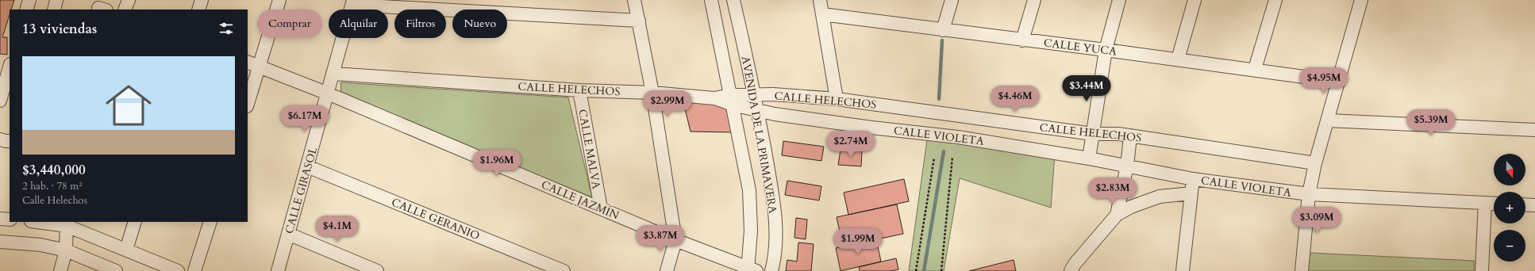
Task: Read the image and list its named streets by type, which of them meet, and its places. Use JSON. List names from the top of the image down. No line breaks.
{"streets":{"street":["CALLE YUCA","CALLE HELECHOS","AVENIDA DE LA PRIMAVERA","CALLE VIOLETA","CALLE MALVA","CALLE GIRASOL","CALLE JAZMÍN","CALLE GERANIO"]},"crossings":[["CALLE HELECHOS","AVENIDA DE LA PRIMAVERA"],["CALLE HELECHOS","CALLE VIOLETA"],["CALLE HELECHOS","CALLE MALVA"],["CALLE HELECHOS","CALLE GIRASOL"],["AVENIDA DE LA PRIMAVERA","CALLE VIOLETA"],["AVENIDA DE LA PRIMAVERA","CALLE JAZMÍN"],["CALLE MALVA","CALLE JAZMÍN"],["CALLE GIRASOL","CALLE JAZMÍN"],["CALLE GIRASOL","CALLE GERANIO"]],"north":"bottom","page":{"chip":["Comprar","Alquilar","Filtros","Nuevo"],"heading":"13 viviendas","list":[{"name":"$3,440,000","note":"2 hab. · 78 m² · Calle Helechos"}],"price":["$4.95M","$3.44M","$4.46M","$2.99M","$6.17M","$5.39M","$2.74M","$1.96M","$2.83M","$3.09M","$4.1M","$3.87M","$1.99M"],"map_buttons":["+","−"]}}
